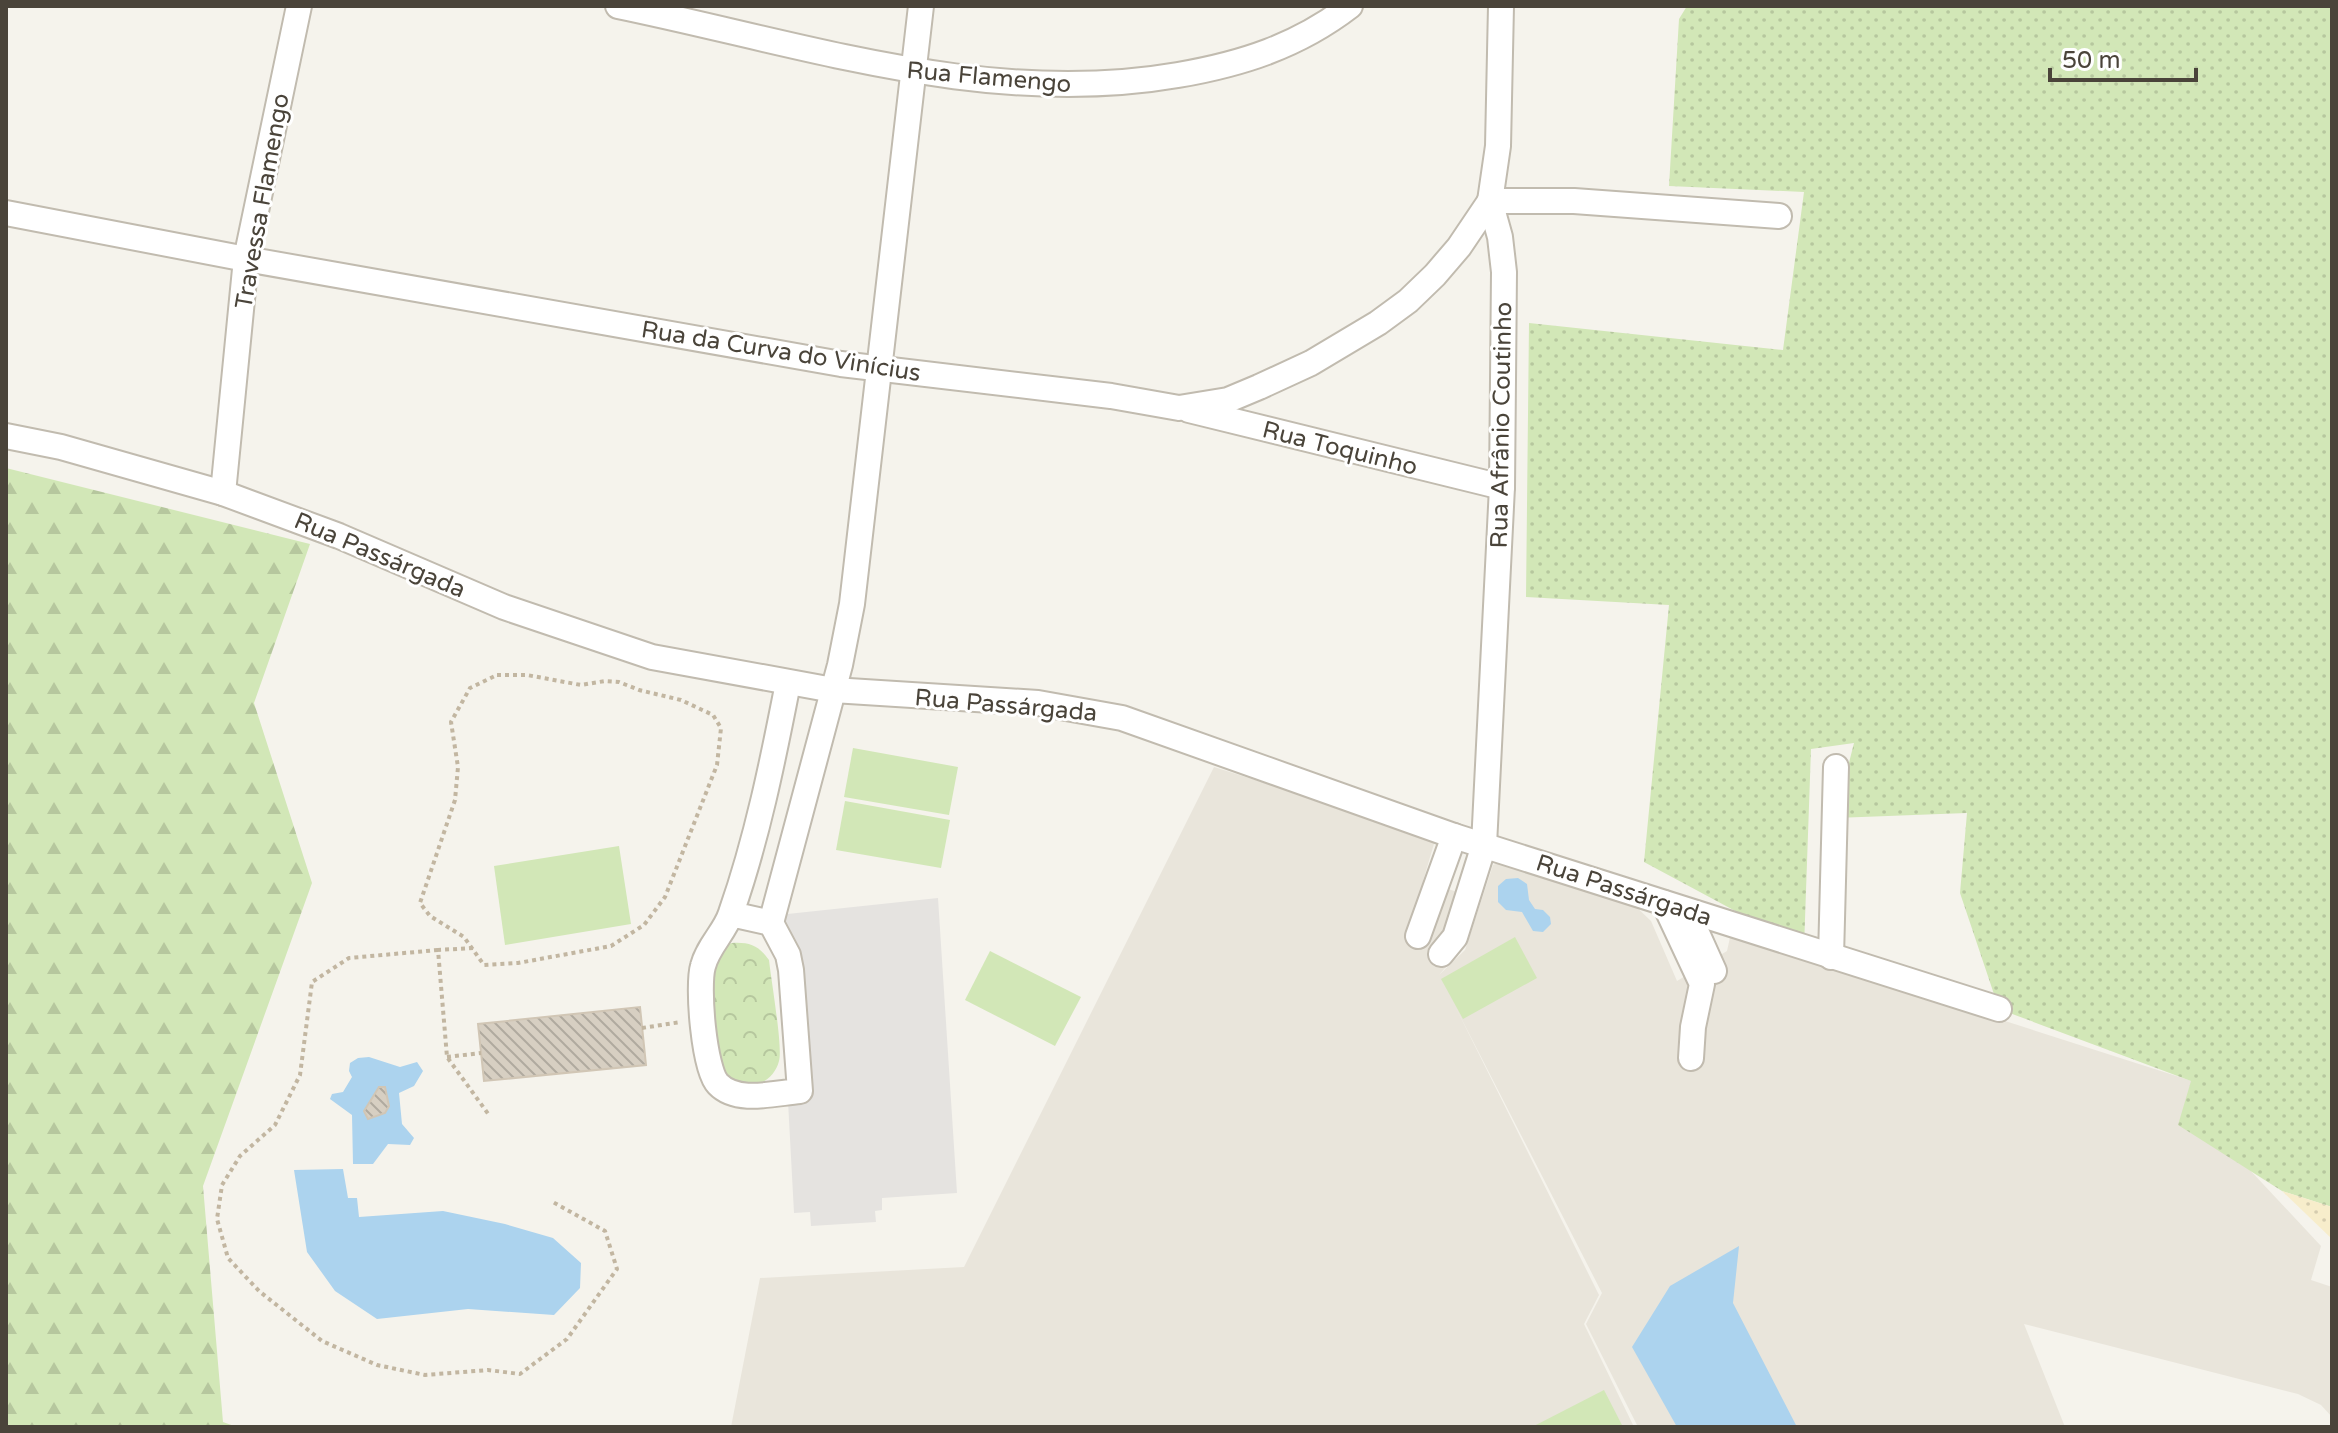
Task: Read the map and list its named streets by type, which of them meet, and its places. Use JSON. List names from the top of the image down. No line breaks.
{"streets":{"street":["Rua Flamengo","Travessa Flamengo","Rua da Curva do Vinícius","Rua Afrânio Coutinho","Rua Toquinho","Rua Passárgada"]},"crossings":[["Travessa Flamengo","Rua da Curva do Vinícius"],["Travessa Flamengo","Rua Passárgada"],["Rua da Curva do Vinícius","Rua Afrânio Coutinho"],["Rua da Curva do Vinícius","Rua Toquinho"],["Rua Afrânio Coutinho","Rua Toquinho"],["Rua Afrânio Coutinho","Rua Passárgada"]],"scale_bar":"50 m"}
